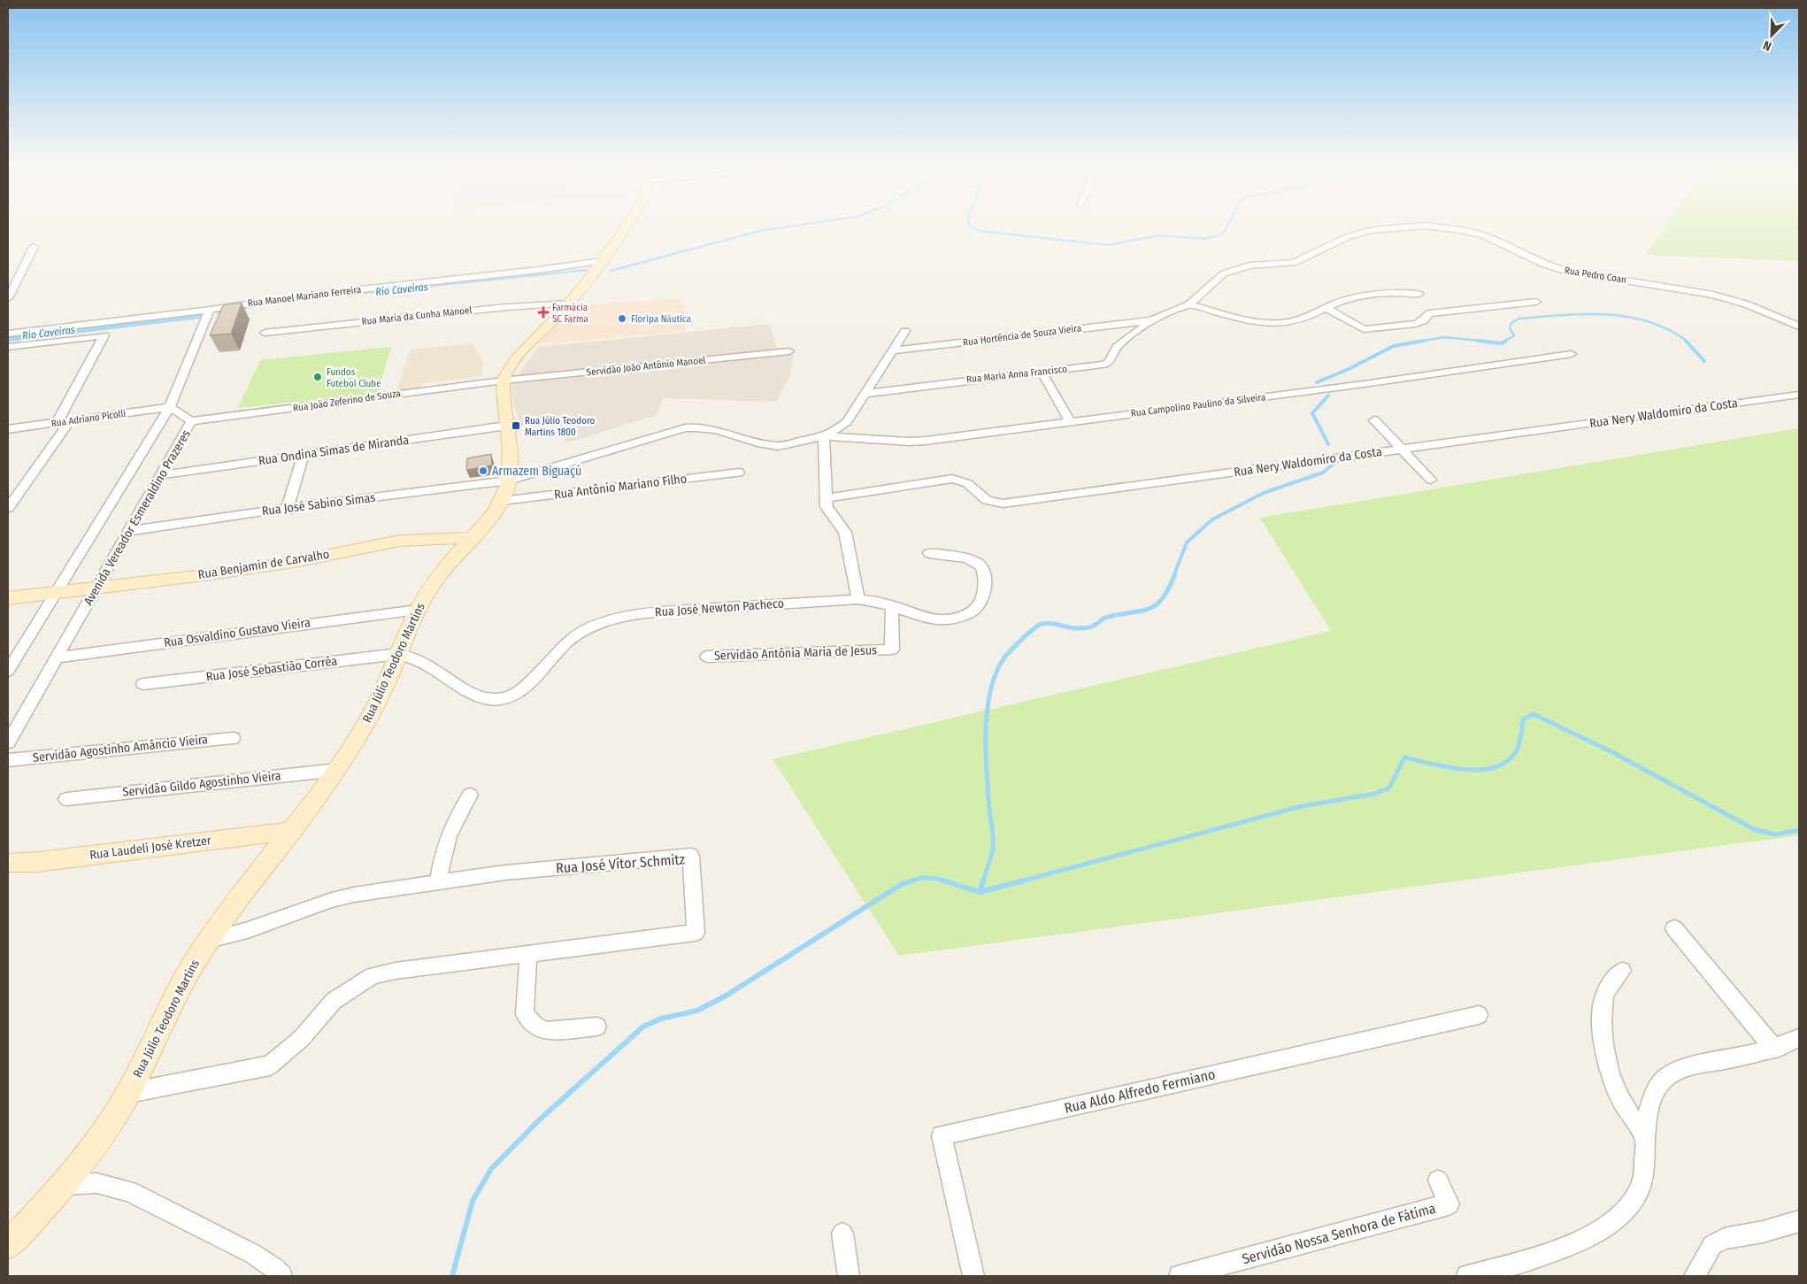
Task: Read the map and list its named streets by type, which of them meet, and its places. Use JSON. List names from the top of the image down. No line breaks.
{"streets":{"main road":["Rua Benjamin de Carvalho","Rua Júlio Teodoro Martins","Rua Laudeli José Kretzer"],"street":["Rua Pedro Coan","Rua Manoel Mariano Ferreira","Rua Maria da Cunha Manoel","Rua Hortência de Souza Vieira","Servidão João Antônio Manoel","Rua Maria Anna Francisco","Rua João Zeferino de Souza","Rua Campolino Paulino da Silveira","Rua Nery Waldomiro da Costa","Rua Adriano Picolli","Rua Ondina Simas de Miranda","Rua Antônio Mariano Filho","Rua José Sabino Simas","Avenida Vereador Esmeraldino Prazeres","Rua José Newton Pacheco","Rua Osvaldino Gustavo Vieira","Servidão Antônia Maria de Jesus","Rua José Sebastião Corrêa","Servidão Agostinho Amâncio Vieira","Servidão Gildo Agostinho Vieira","Rua José Vítor Schmitz","Rua Aldo Alfredo Fermiano","Servidão Nossa Senhora de Fátima"]},"crossings":[["Rua Pedro Coan","Rua Hortência de Souza Vieira"],["Rua Pedro Coan","Rua Maria Anna Francisco"],["Rua Hortência de Souza Vieira","Rua Maria Anna Francisco"],["Servidão João Antônio Manoel","Rua João Zeferino de Souza"],["Servidão João Antônio Manoel","Rua Júlio Teodoro Martins"],["Rua João Zeferino de Souza","Avenida Vereador Esmeraldino Prazeres"],["Rua João Zeferino de Souza","Rua Júlio Teodoro Martins"],["Rua Campolino Paulino da Silveira","Rua José Sabino Simas"],["Rua Adriano Picolli","Avenida Vereador Esmeraldino Prazeres"],["Rua Ondina Simas de Miranda","Avenida Vereador Esmeraldino Prazeres"],["Rua Ondina Simas de Miranda","Rua Júlio Teodoro Martins"],["Rua Antônio Mariano Filho","Rua Júlio Teodoro Martins"],["Rua José Sabino Simas","Avenida Vereador Esmeraldino Prazeres"],["Rua José Sabino Simas","Rua Júlio Teodoro Martins"],["Avenida Vereador Esmeraldino Prazeres","Rua Benjamin de Carvalho"],["Avenida Vereador Esmeraldino Prazeres","Rua Osvaldino Gustavo Vieira"],["Rua Benjamin de Carvalho","Rua Júlio Teodoro Martins"],["Rua José Newton Pacheco","Servidão Antônia Maria de Jesus"],["Rua José Newton Pacheco","Rua Júlio Teodoro Martins"],["Rua José Newton Pacheco","Rua José Sebastião Corrêa"],["Rua Osvaldino Gustavo Vieira","Rua Júlio Teodoro Martins"],["Rua Júlio Teodoro Martins","Rua José Sebastião Corrêa"],["Rua Júlio Teodoro Martins","Servidão Gildo Agostinho Vieira"],["Rua Júlio Teodoro Martins","Rua Laudeli José Kretzer"],["Rua Júlio Teodoro Martins","Rua José Vítor Schmitz"]],"water":["Rio Caveiras"],"places":{"health":["Farmácia SC Farma"],"other":["Floripa Náutica","Fundos Futebol Clube","Armazem Biguaçú"],"transit":["Rua Júlio Teodoro Martins 1800"]},"north":"bottom left"}
